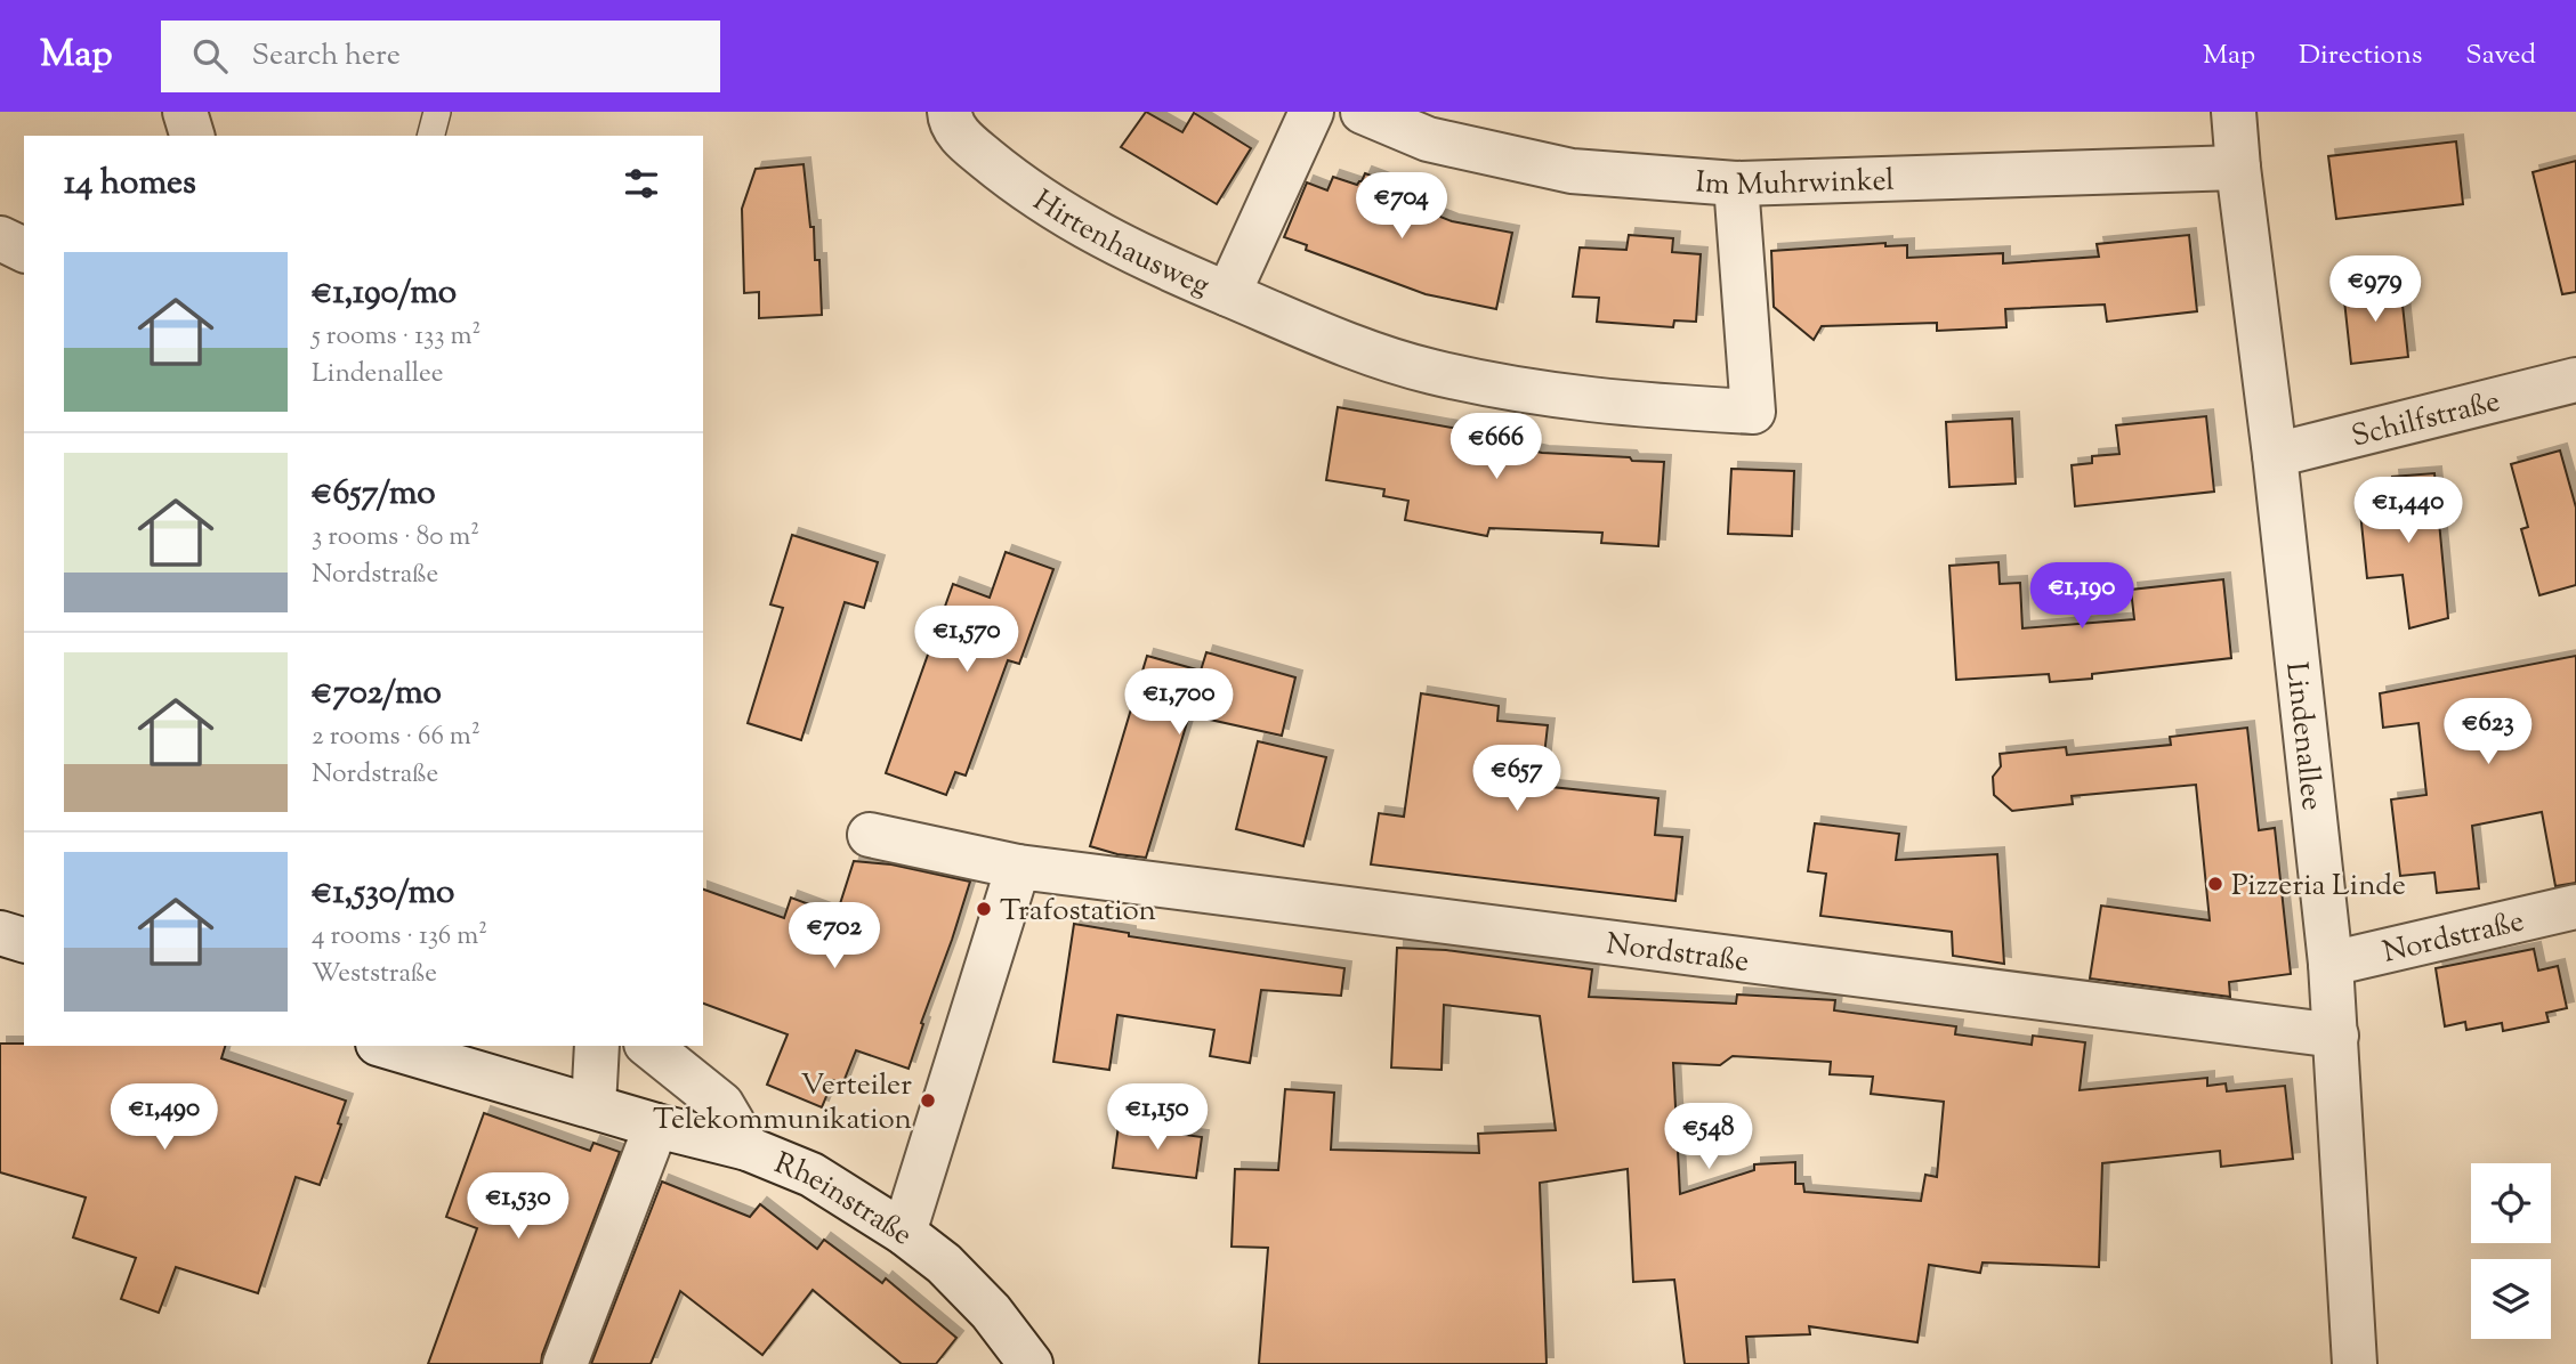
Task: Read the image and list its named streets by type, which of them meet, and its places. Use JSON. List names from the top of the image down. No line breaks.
{"streets":{"street":["Im Muhrwinkel","Hirtenhausweg","Schilfstraße","Lindenallee","Nordstraße","Rheinstraße"]},"crossings":[["Im Muhrwinkel","Lindenallee"],["Schilfstraße","Lindenallee"],["Lindenallee","Nordstraße"]],"places":["Pizzeria Linde","Trafostation","Verteiler Telekommunikation"],"page":{"header":"Map","search":"Search here","nav":["Map","Directions","Saved"],"heading":"14 homes","price":["€704","€979","€666","€1,440","€1,190","€1,570","€1,700","€623","€657","€702","€1,490","€1,150","€548","€1,530"],"list":[{"name":"€1,190/mo","note":"5 rooms · 133 m² · Lindenallee"},{"name":"€657/mo","note":"3 rooms · 80 m² · Nordstraße"},{"name":"€702/mo","note":"2 rooms · 66 m² · Nordstraße"},{"name":"€1,530/mo","note":"4 rooms · 136 m² · Weststraße"}]}}
